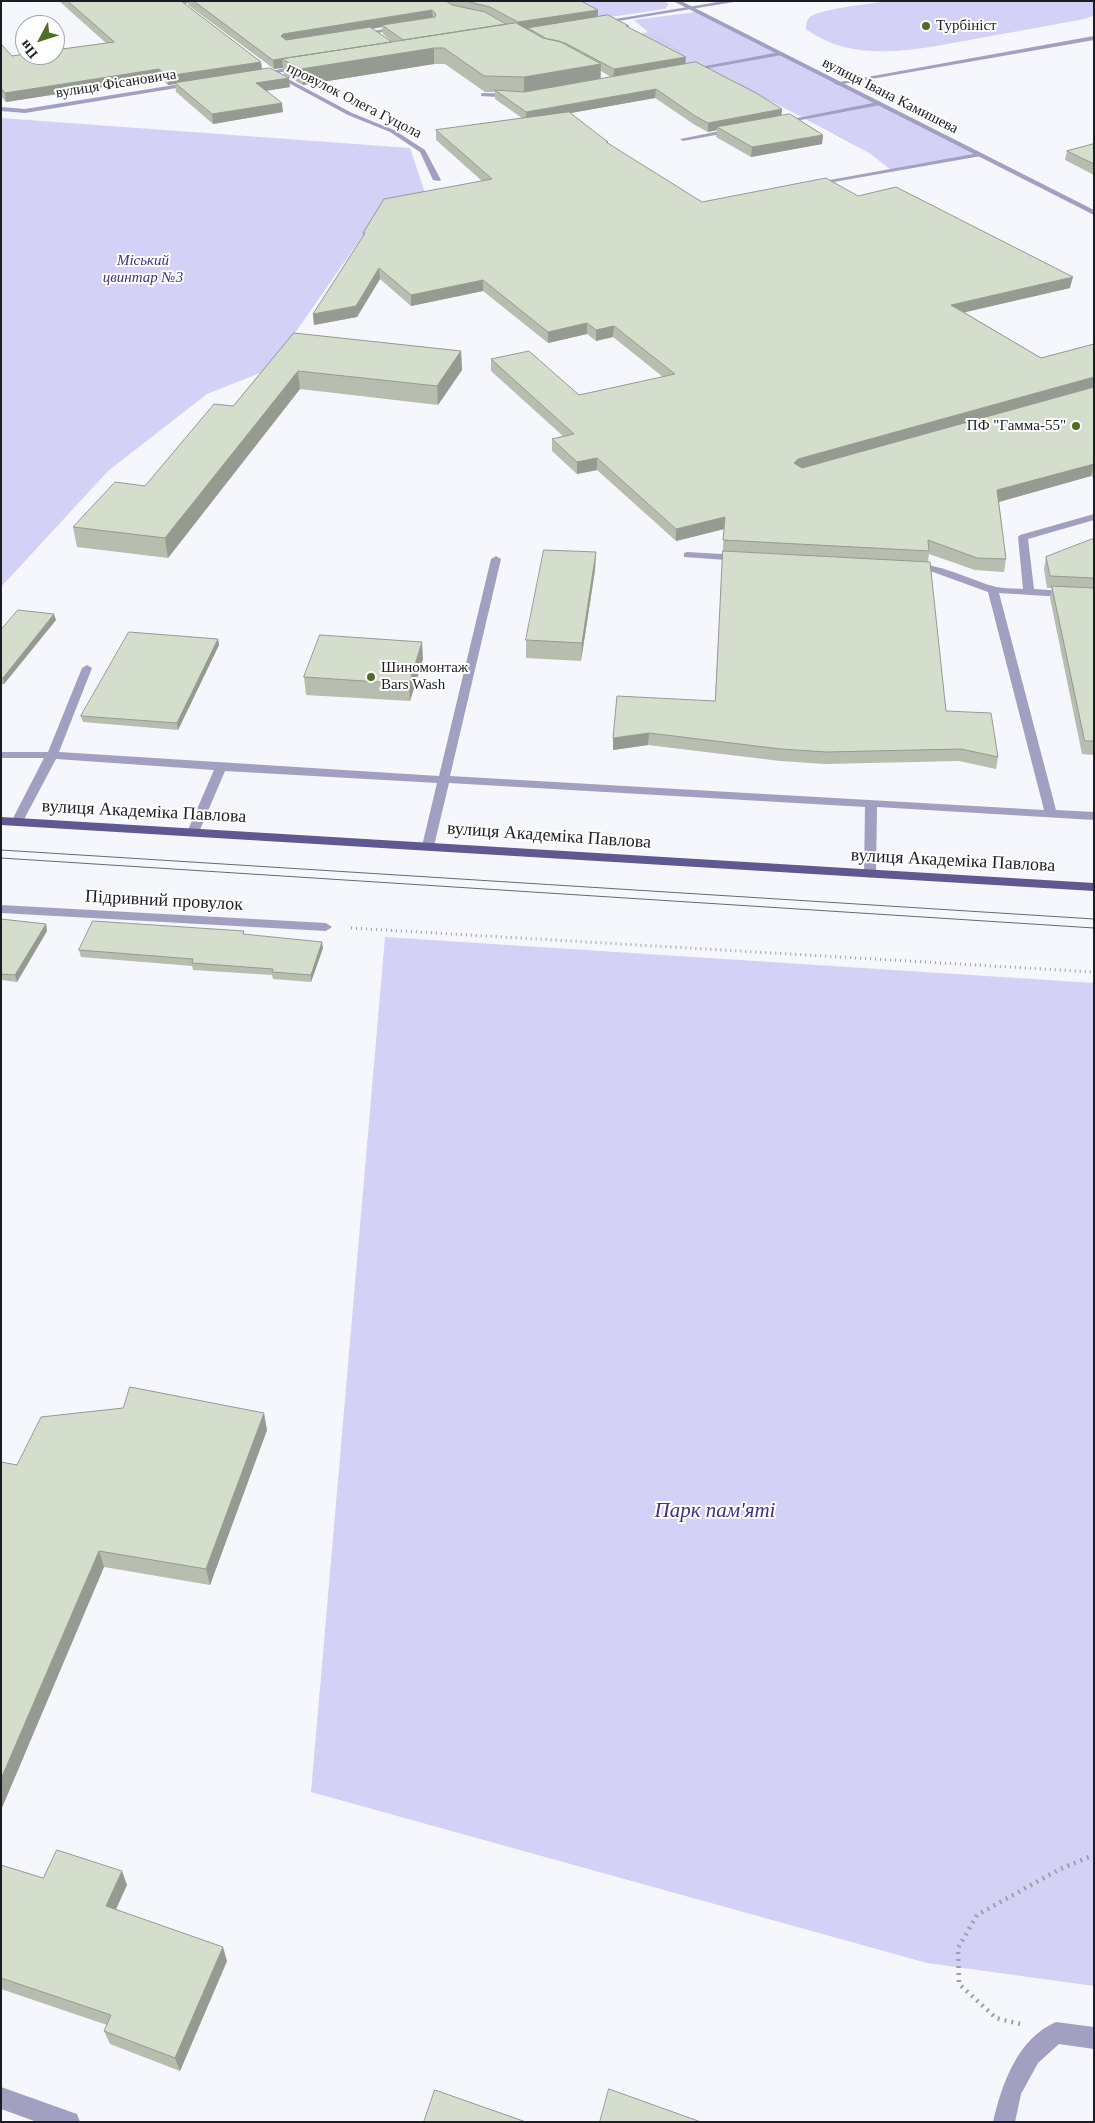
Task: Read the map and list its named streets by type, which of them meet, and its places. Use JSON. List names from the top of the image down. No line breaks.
{"streets":{"main road":["вулиця Академіка Павлова"],"street":["вулиця Фісановича","вулиця Івана Камишева","провулок Олега Гуцола","Підривний провулок"]},"parks":["Міський цвинтар №3","Парк пам'яті"],"places":["Турбініст","ПФ \"Гамма-55\"","Шиномонтаж Bars Wash"],"north":"bottom left"}
